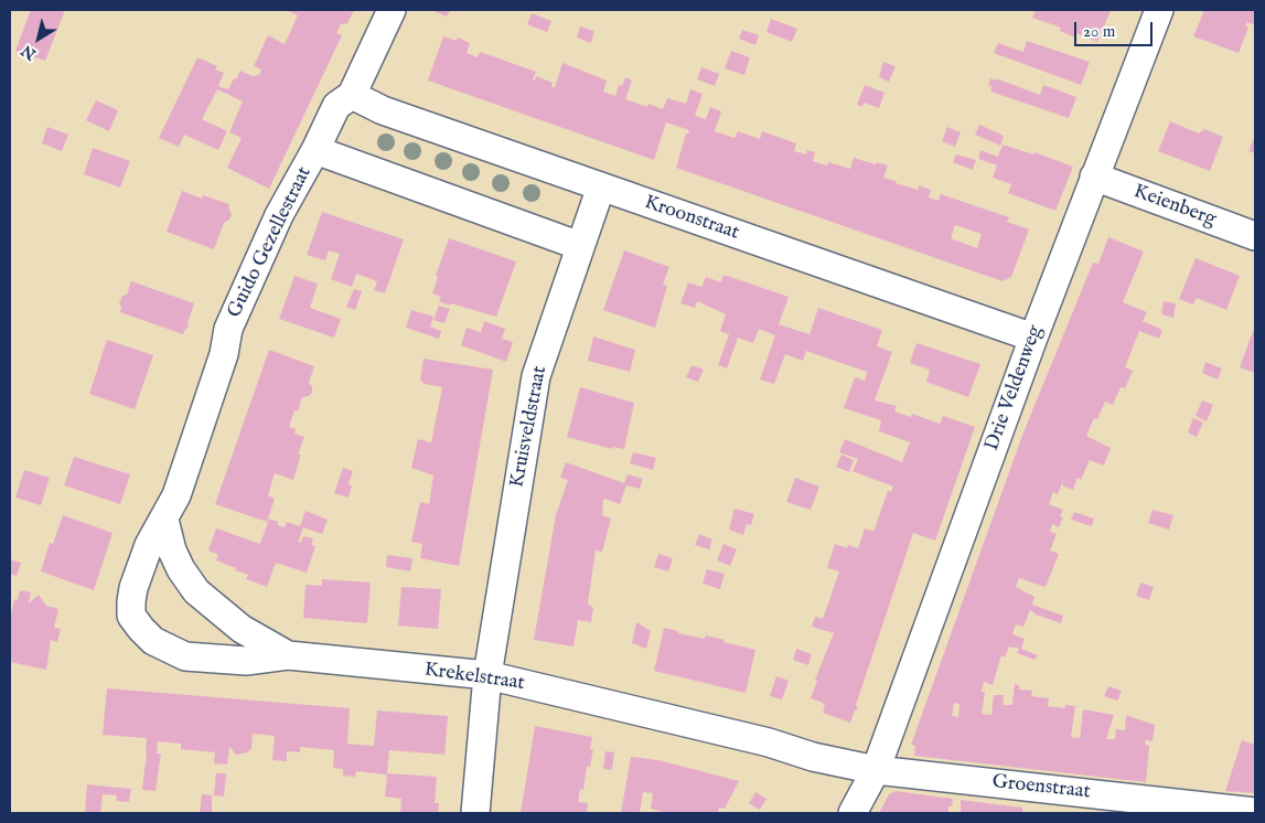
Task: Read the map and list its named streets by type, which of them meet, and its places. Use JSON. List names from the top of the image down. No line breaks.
{"streets":{"street":["Keienberg","Kroonstraat","Guido Gezellestraat","Drie Veldenweg","Kruisveldstraat","Krekelstraat","Groenstraat"]},"crossings":[["Keienberg","Drie Veldenweg"],["Kroonstraat","Guido Gezellestraat"],["Kroonstraat","Drie Veldenweg"],["Kroonstraat","Kruisveldstraat"],["Guido Gezellestraat","Krekelstraat"],["Drie Veldenweg","Krekelstraat"],["Drie Veldenweg","Groenstraat"],["Kruisveldstraat","Krekelstraat"],["Krekelstraat","Groenstraat"]],"scale_bar":"20 m","north":"bottom left"}
